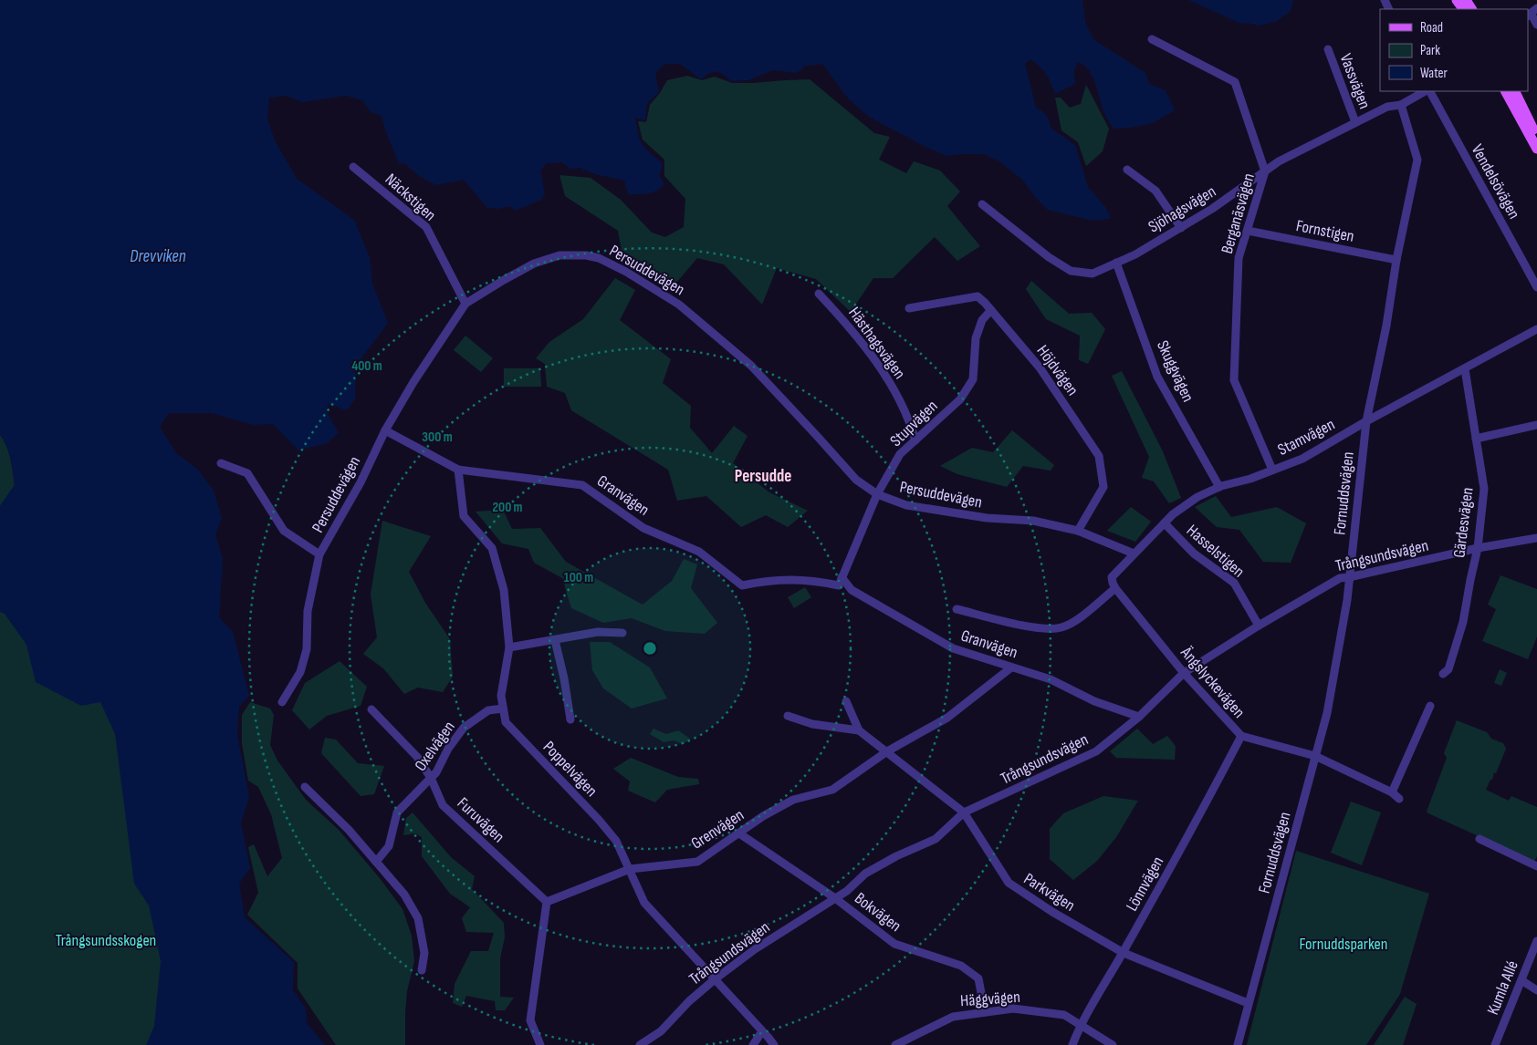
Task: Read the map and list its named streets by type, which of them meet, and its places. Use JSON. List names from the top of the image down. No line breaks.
{"streets":{"street":["Vassvägen","Vendelsövägen","Näckstigen","Sjöhagsvägen","Berganäsvägen","Fornstigen","Persuddevägen","Hästhagsvägen","Höjdvägen","Skuggvägen","Stupvägen","Stamvägen","Fornuddsvägen","Granvägen","Gärdesvägen","Hasselstigen","Trångsundsvägen","Ängslyckevägen","Oxelvägen","Poppelvägen","Furuvägen","Grenvägen","Lönnvägen","Parkvägen","Bokvägen","Kumla Allé","Häggvägen"]},"crossings":[["Vassvägen","Sjöhagsvägen"],["Näckstigen","Persuddevägen"],["Sjöhagsvägen","Berganäsvägen"],["Sjöhagsvägen","Skuggvägen"],["Sjöhagsvägen","Fornuddsvägen"],["Berganäsvägen","Fornstigen"],["Berganäsvägen","Stamvägen"],["Fornstigen","Fornuddsvägen"],["Persuddevägen","Höjdvägen"],["Persuddevägen","Stupvägen"],["Persuddevägen","Stamvägen"],["Persuddevägen","Granvägen"],["Hästhagsvägen","Stupvägen"],["Höjdvägen","Stupvägen"],["Skuggvägen","Stamvägen"],["Stupvägen","Granvägen"],["Stamvägen","Fornuddsvägen"],["Stamvägen","Gärdesvägen"],["Stamvägen","Hasselstigen"],["Stamvägen","Ängslyckevägen"],["Fornuddsvägen","Trångsundsvägen"],["Fornuddsvägen","Ängslyckevägen"],["Fornuddsvägen","Parkvägen"],["Granvägen","Trångsundsvägen"],["Granvägen","Poppelvägen"],["Granvägen","Grenvägen"],["Gärdesvägen","Trångsundsvägen"],["Hasselstigen","Trångsundsvägen"],["Trångsundsvägen","Ängslyckevägen"],["Trångsundsvägen","Poppelvägen"],["Trångsundsvägen","Parkvägen"],["Trångsundsvägen","Bokvägen"],["Ängslyckevägen","Lönnvägen"],["Oxelvägen","Poppelvägen"],["Oxelvägen","Furuvägen"],["Poppelvägen","Grenvägen"],["Furuvägen","Grenvägen"],["Grenvägen","Parkvägen"],["Grenvägen","Bokvägen"],["Lönnvägen","Parkvägen"],["Lönnvägen","Häggvägen"],["Bokvägen","Häggvägen"]],"districts":["Persudde"],"water":["Drevviken"],"parks":["Trångsundsskogen","Fornuddsparken"],"legend":["Road","Park","Water"],"rings":["400 m","300 m","200 m","100 m"]}
